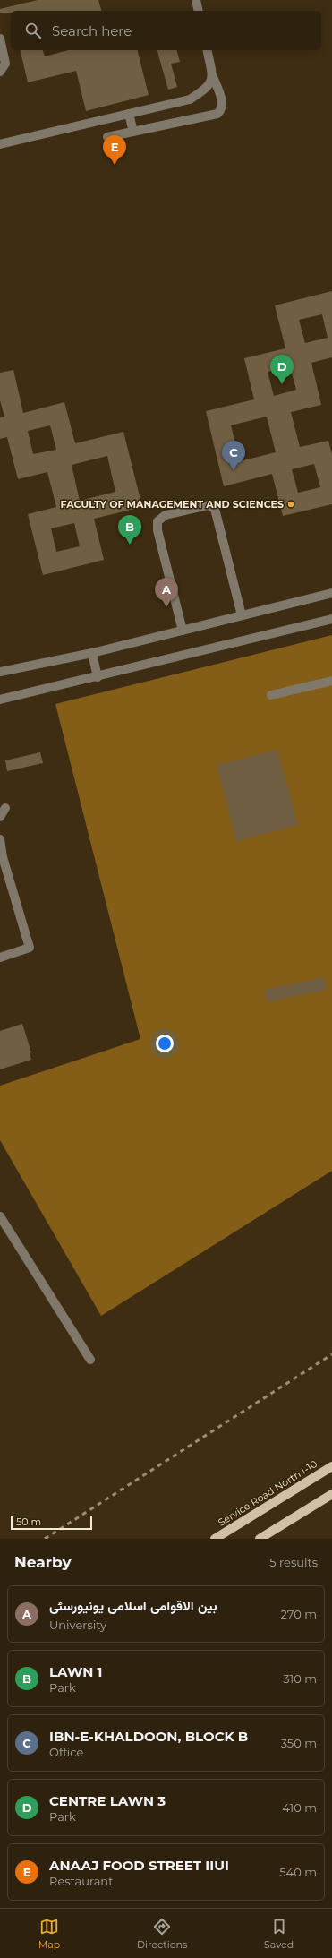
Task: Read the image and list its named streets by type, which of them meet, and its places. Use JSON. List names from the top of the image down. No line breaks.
{"streets":{"main road":["Service Road North I-10"]},"places":["FACULTY OF MANAGEMENT AND SCIENCES"],"scale_bar":"50 m","page":{"search":"Search here","pins":["E","D","C","B","A"],"scale":"50 m","heading":["Nearby","5 results"],"list":[{"mark":"A","name":"بین الاقوامی اسلامی یونیورسٹی","note":"University","value":"270 m"},{"mark":"B","name":"LAWN 1","note":"Park","value":"310 m"},{"mark":"C","name":"IBN-E-KHALDOON, BLOCK B","note":"Office","value":"350 m"},{"mark":"D","name":"CENTRE LAWN 3","note":"Park","value":"410 m"},{"mark":"E","name":"ANAAJ FOOD STREET IIUI","note":"Restaurant","value":"540 m"}],"nav":["Map","Directions","Saved"]}}
